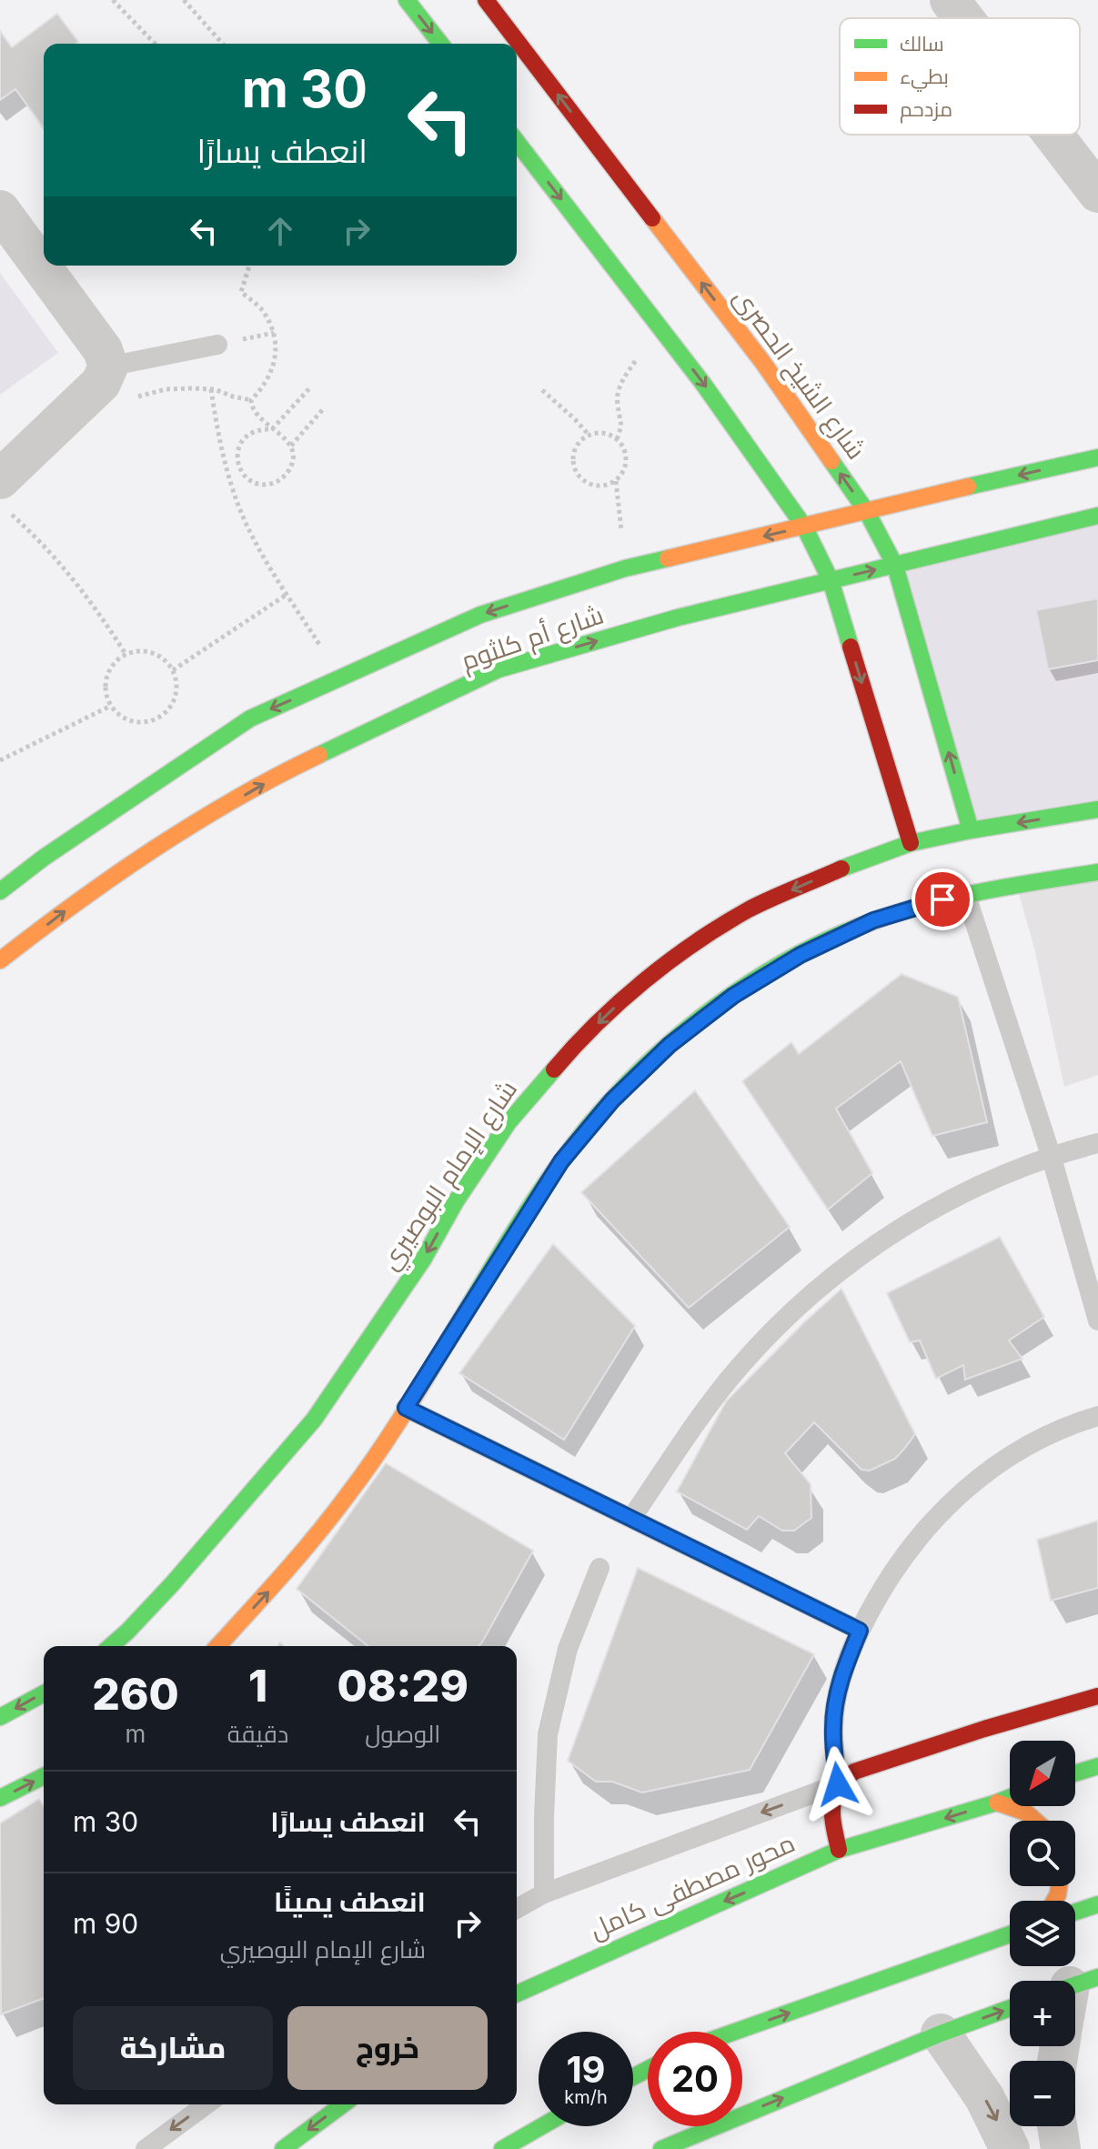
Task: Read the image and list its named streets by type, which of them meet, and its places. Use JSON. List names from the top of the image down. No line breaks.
{"streets":{"street":["شارع الشيخ الحصرى","شارع أم كلثوم","شارع الإمام البوصيري","محور مصطفى كامل"]},"crossings":[["شارع الشيخ الحصرى","شارع أم كلثوم"],["شارع الشيخ الحصرى","شارع الإمام البوصيري"]],"legend":["سالك","بطيء","مزدحم"],"north":"bottom left","page":{"turn":["30 m","انعطف يسارًا"],"eta":["08:29","الوصول","1","دقيقة","260","m"],"map_buttons":["+","−"],"list":[{"name":"انعطف يسارًا","value":"30 m"},{"name":"انعطف يمينًا","note":"شارع الإمام البوصيري","value":"90 m"}],"buttons":["خروج","مشاركة"],"speed":"19 km/h","limit":"20"}}
